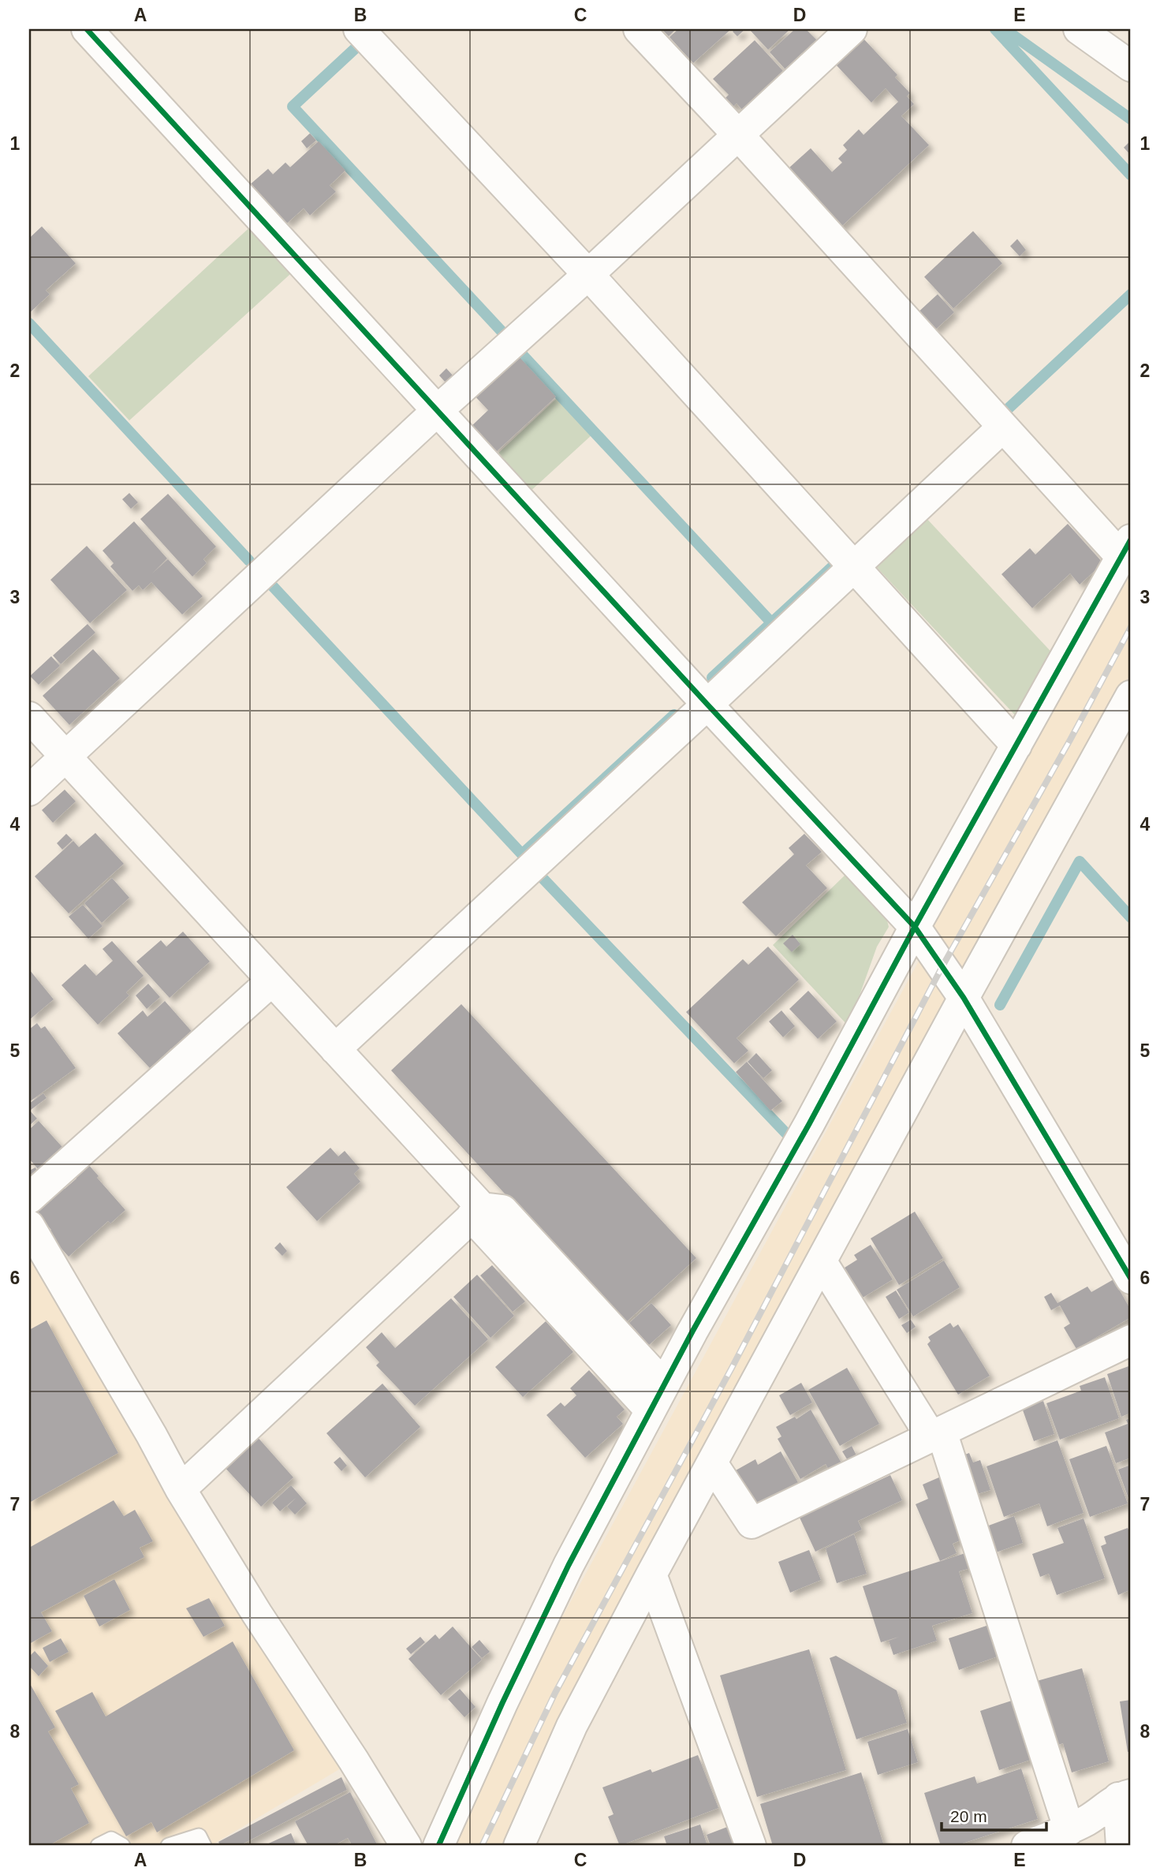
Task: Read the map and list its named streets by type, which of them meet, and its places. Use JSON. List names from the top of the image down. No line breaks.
{"scale_bar":"20 m","grid":{"columns":["A","B","C","D","E"],"rows":["1","2","3","4","5","6","7","8"]}}
